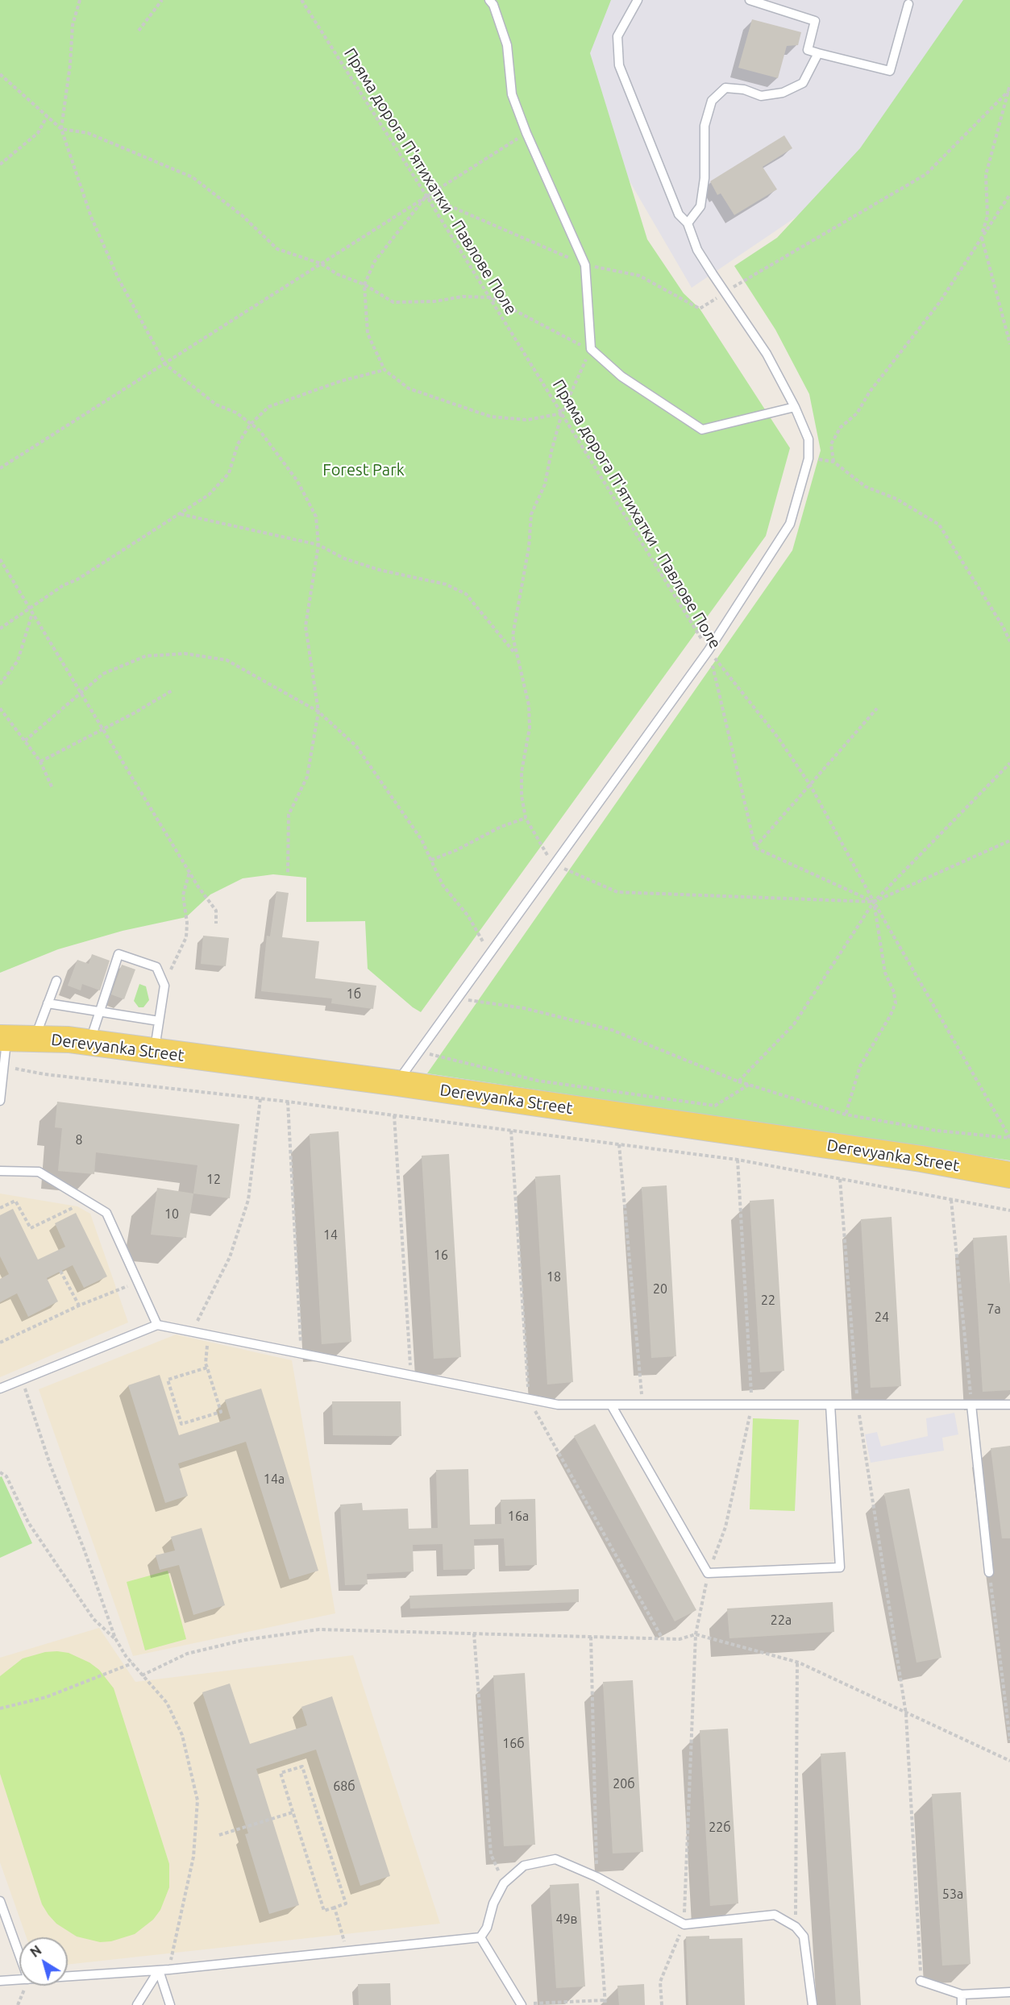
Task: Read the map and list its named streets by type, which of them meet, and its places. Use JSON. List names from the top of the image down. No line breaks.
{"streets":{"main road":["Derevyanka Street"],"path":["Пряма дорога П'ятихатки - Павлове Поле"]},"parks":["Forest Park"],"house_numbers":["1б","8","12","10","14","16","18","20","22","7а","24","14а","16а","22а","16б","20б","68б","22б","53а","49в"],"north":"top left"}
